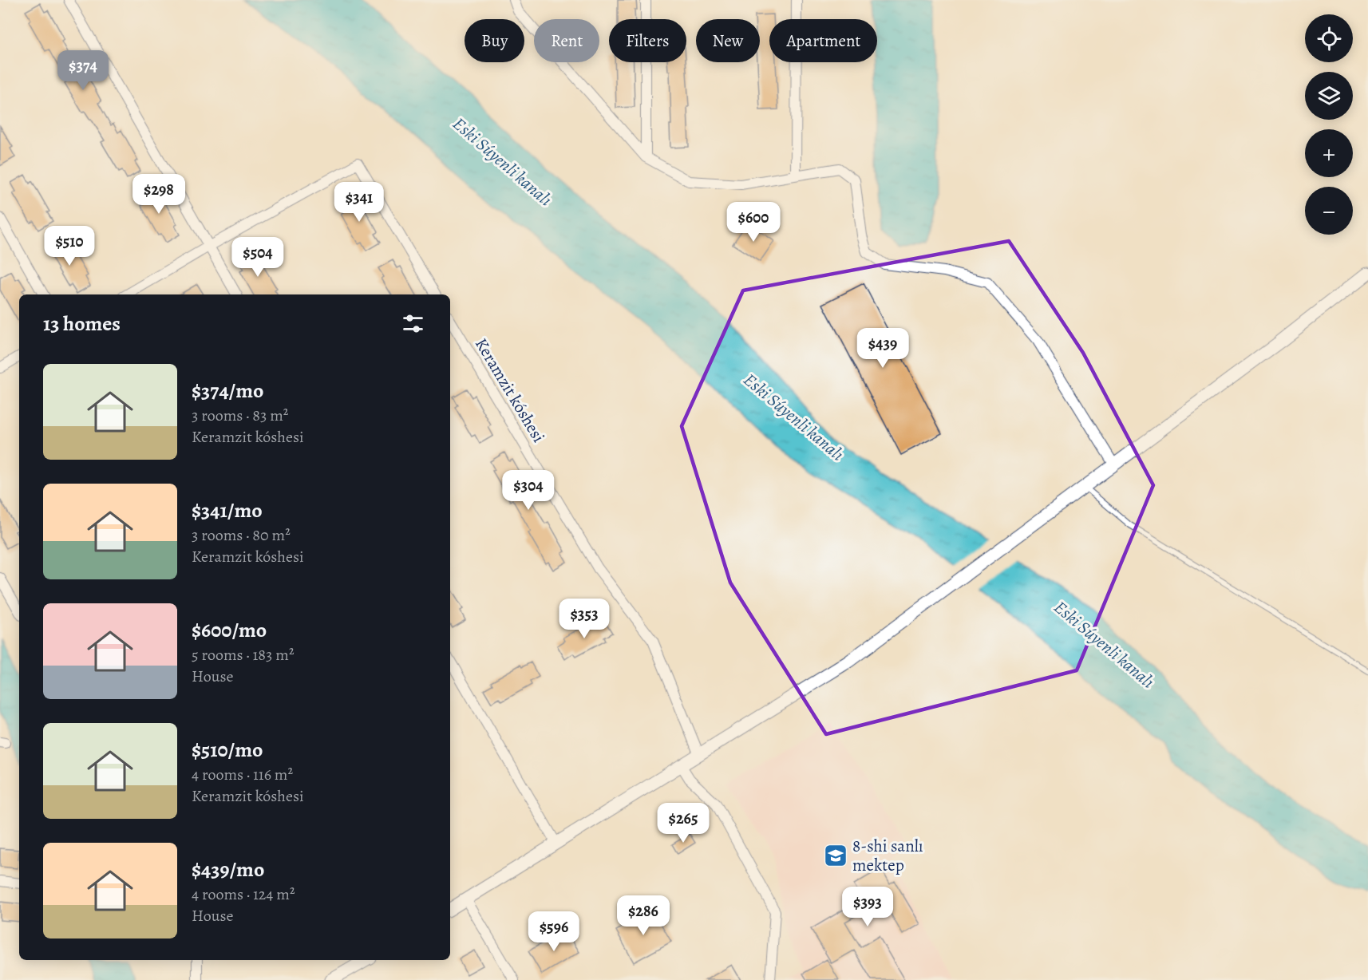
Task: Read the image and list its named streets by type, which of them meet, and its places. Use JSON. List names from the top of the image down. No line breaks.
{"streets":{"street":["Keramzit kóshesi"]},"water":["Eski Súyenli kanalı"],"places":{"school or university":["8-shi sanlı mektep"]},"page":{"map_buttons":["+","−"],"chip":["Buy","Rent","Filters","New","Apartment"],"price":["$374","$298","$341","$600","$510","$504","$439","$304","$353","$265","$393","$286","$596"],"heading":"13 homes","list":[{"name":"$374/mo","note":"3 rooms · 83 m² · Keramzit kóshesi"},{"name":"$341/mo","note":"3 rooms · 80 m² · Keramzit kóshesi"},{"name":"$600/mo","note":"5 rooms · 183 m² · House"},{"name":"$510/mo","note":"4 rooms · 116 m² · Keramzit kóshesi"},{"name":"$439/mo","note":"4 rooms · 124 m² · House"}]}}
